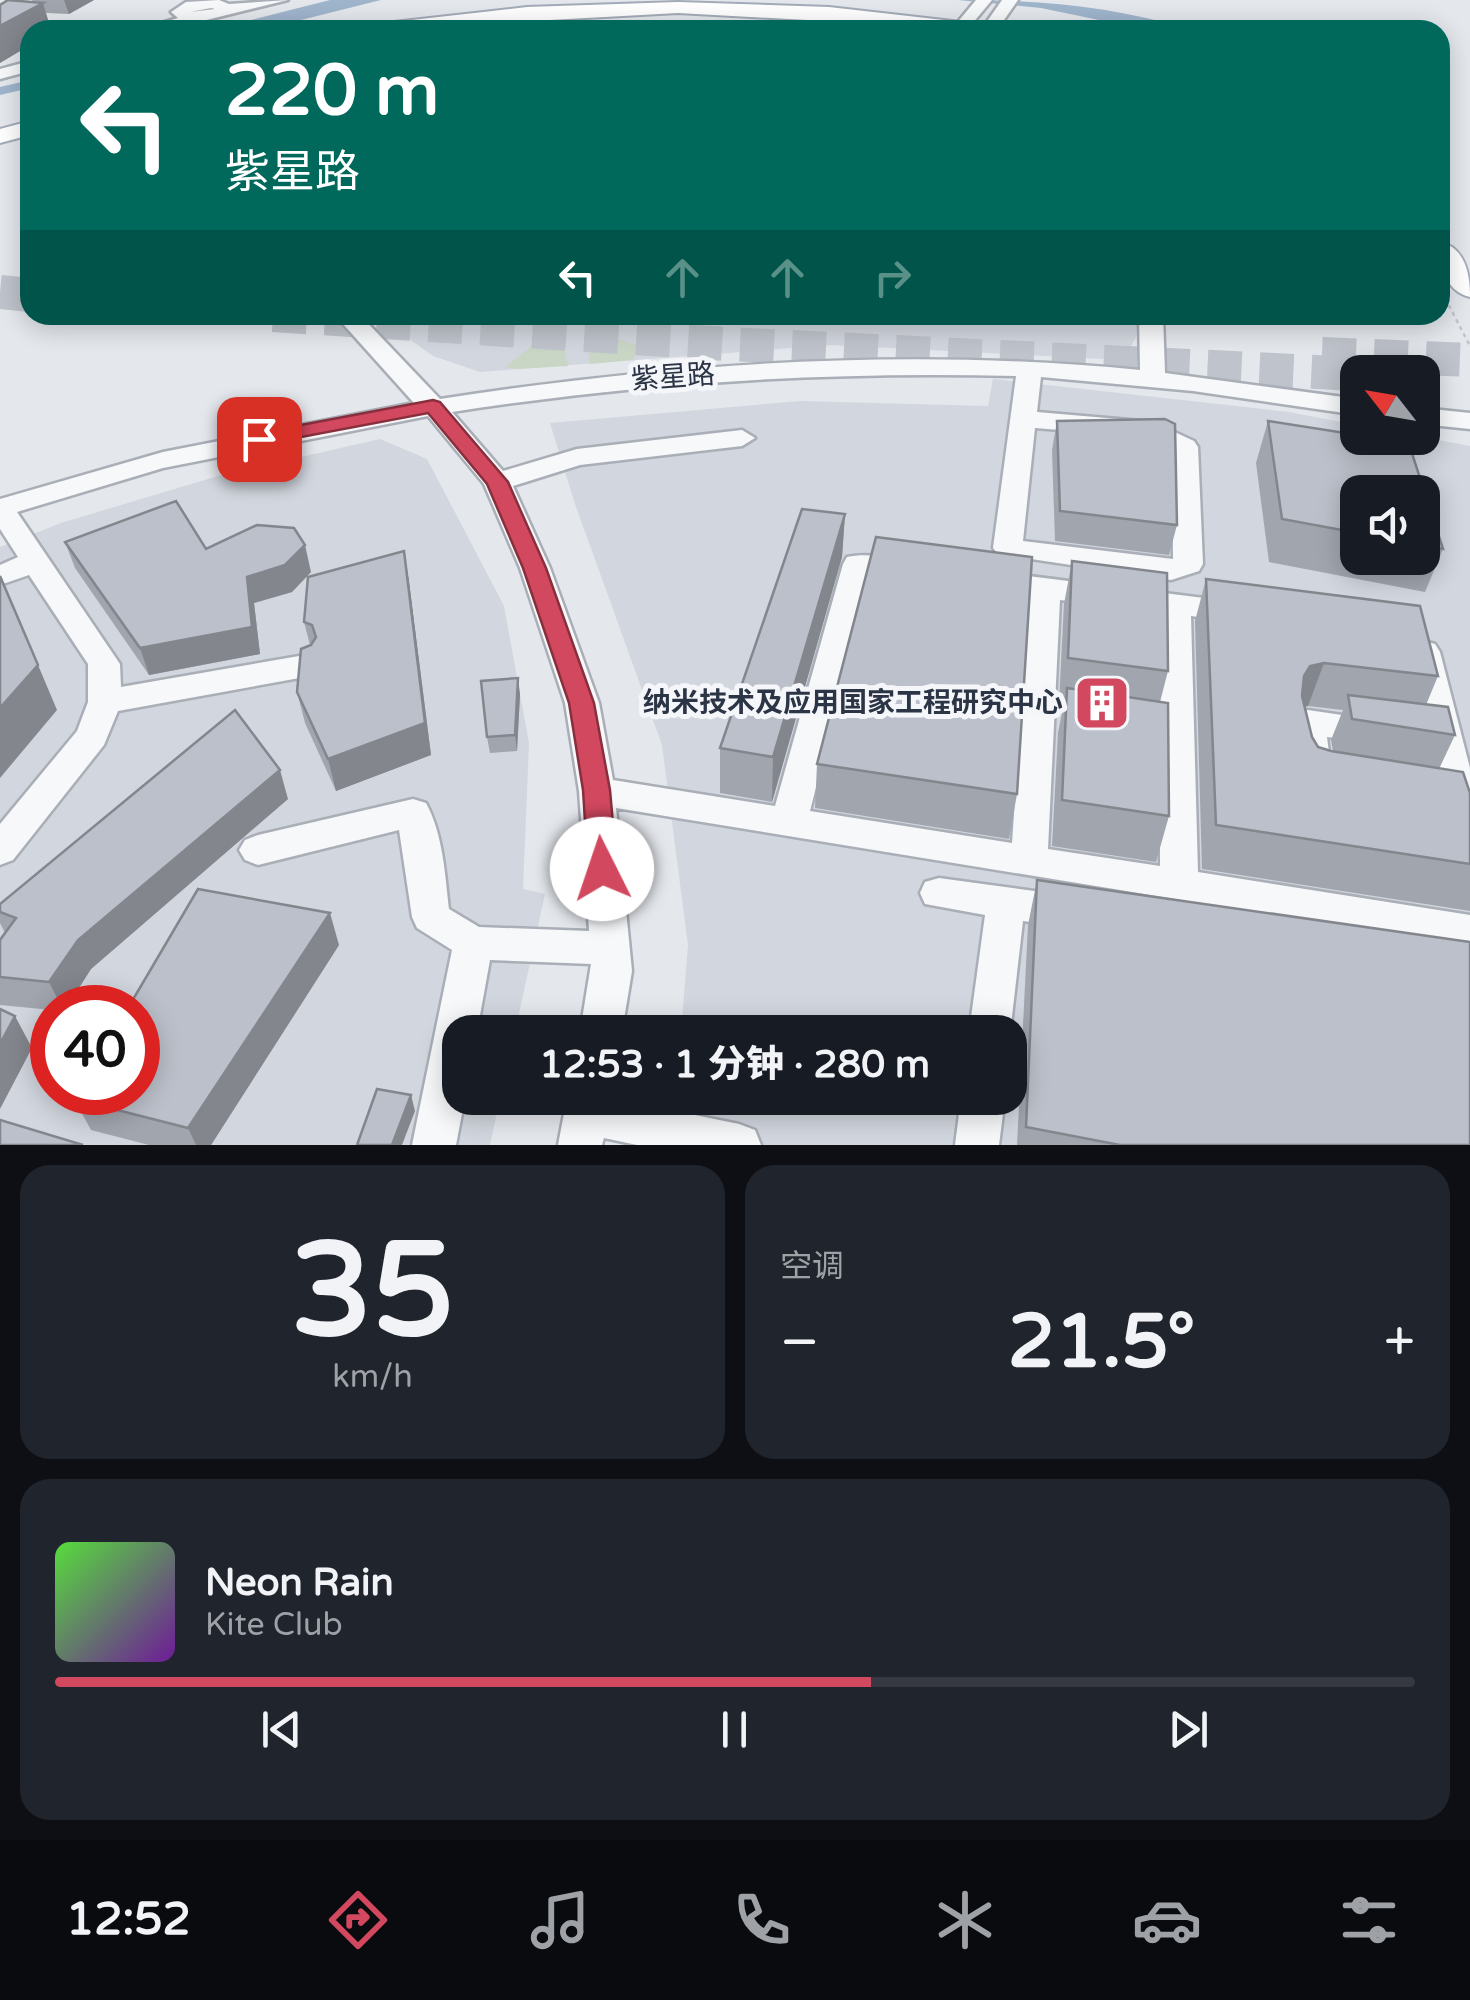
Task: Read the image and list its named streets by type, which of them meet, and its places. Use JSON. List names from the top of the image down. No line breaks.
{"streets":{"street":["紫星路"]},"places":{"building":["纳米技术及应用国家工程研究中心"]},"north":"top left","page":{"turn":["220 m","紫星路"],"limit":"40","trip":"12:53 · 1 分钟 · 280 m","tile":[["35","km/h"],"空调"],"heat":["−","21.5°","+"],"song":["Neon Rain","Kite Club"],"tabs":"12:52"}}
